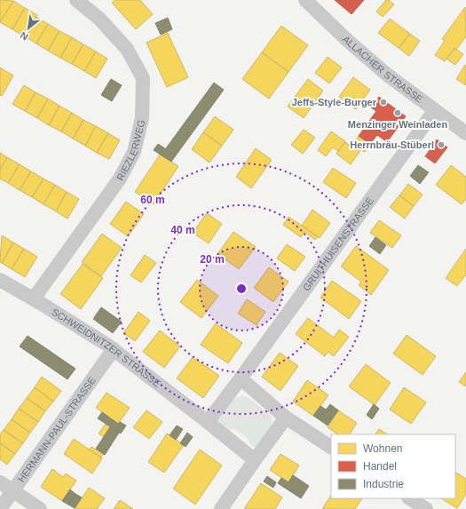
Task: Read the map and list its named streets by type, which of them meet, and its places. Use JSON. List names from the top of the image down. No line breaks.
{"streets":{"street":["ALLACHER STRASSE","RIEZLERWEG","GRUITHUISENSTRASSE","SCHWEIDNITZER STRASSE","HERMANN-PAUL-STRASSE"]},"crossings":[["ALLACHER STRASSE","GRUITHUISENSTRASSE"],["RIEZLERWEG","SCHWEIDNITZER STRASSE"],["GRUITHUISENSTRASSE","SCHWEIDNITZER STRASSE"],["SCHWEIDNITZER STRASSE","HERMANN-PAUL-STRASSE"]],"places":["Jeffs-Style-Burger","Menzinger Weinladen","Herrnbräu-Stüberl"],"legend":["Wohnen","Handel","Industrie"],"north":"bottom left","rings":["60 m","40 m","20 m"]}
